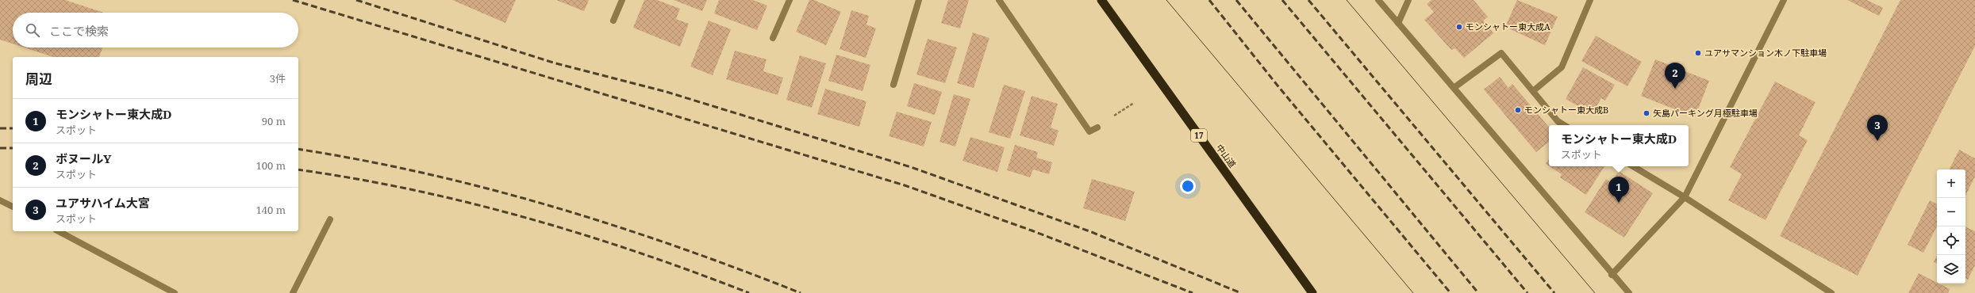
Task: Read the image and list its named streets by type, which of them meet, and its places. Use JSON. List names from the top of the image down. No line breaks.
{"streets":{"highway":["17","中山道"]},"places":["モンシャトー東大成A","ユアサマンション木ノ下駐車場","モンシャトー東大成B","矢島パーキング月極駐車場"],"page":{"search":"ここで検索","heading":["周辺","3件"],"pins":["2","3","1"],"list":[{"mark":"1","name":"モンシャトー東大成D","note":"スポット","value":"90 m"},{"mark":"2","name":"ボヌールY","note":"スポット","value":"100 m"},{"mark":"3","name":"ユアサハイム大宮","note":"スポット","value":"140 m"}],"popup":["モンシャトー東大成D","スポット"],"map_buttons":["+","−"]}}
